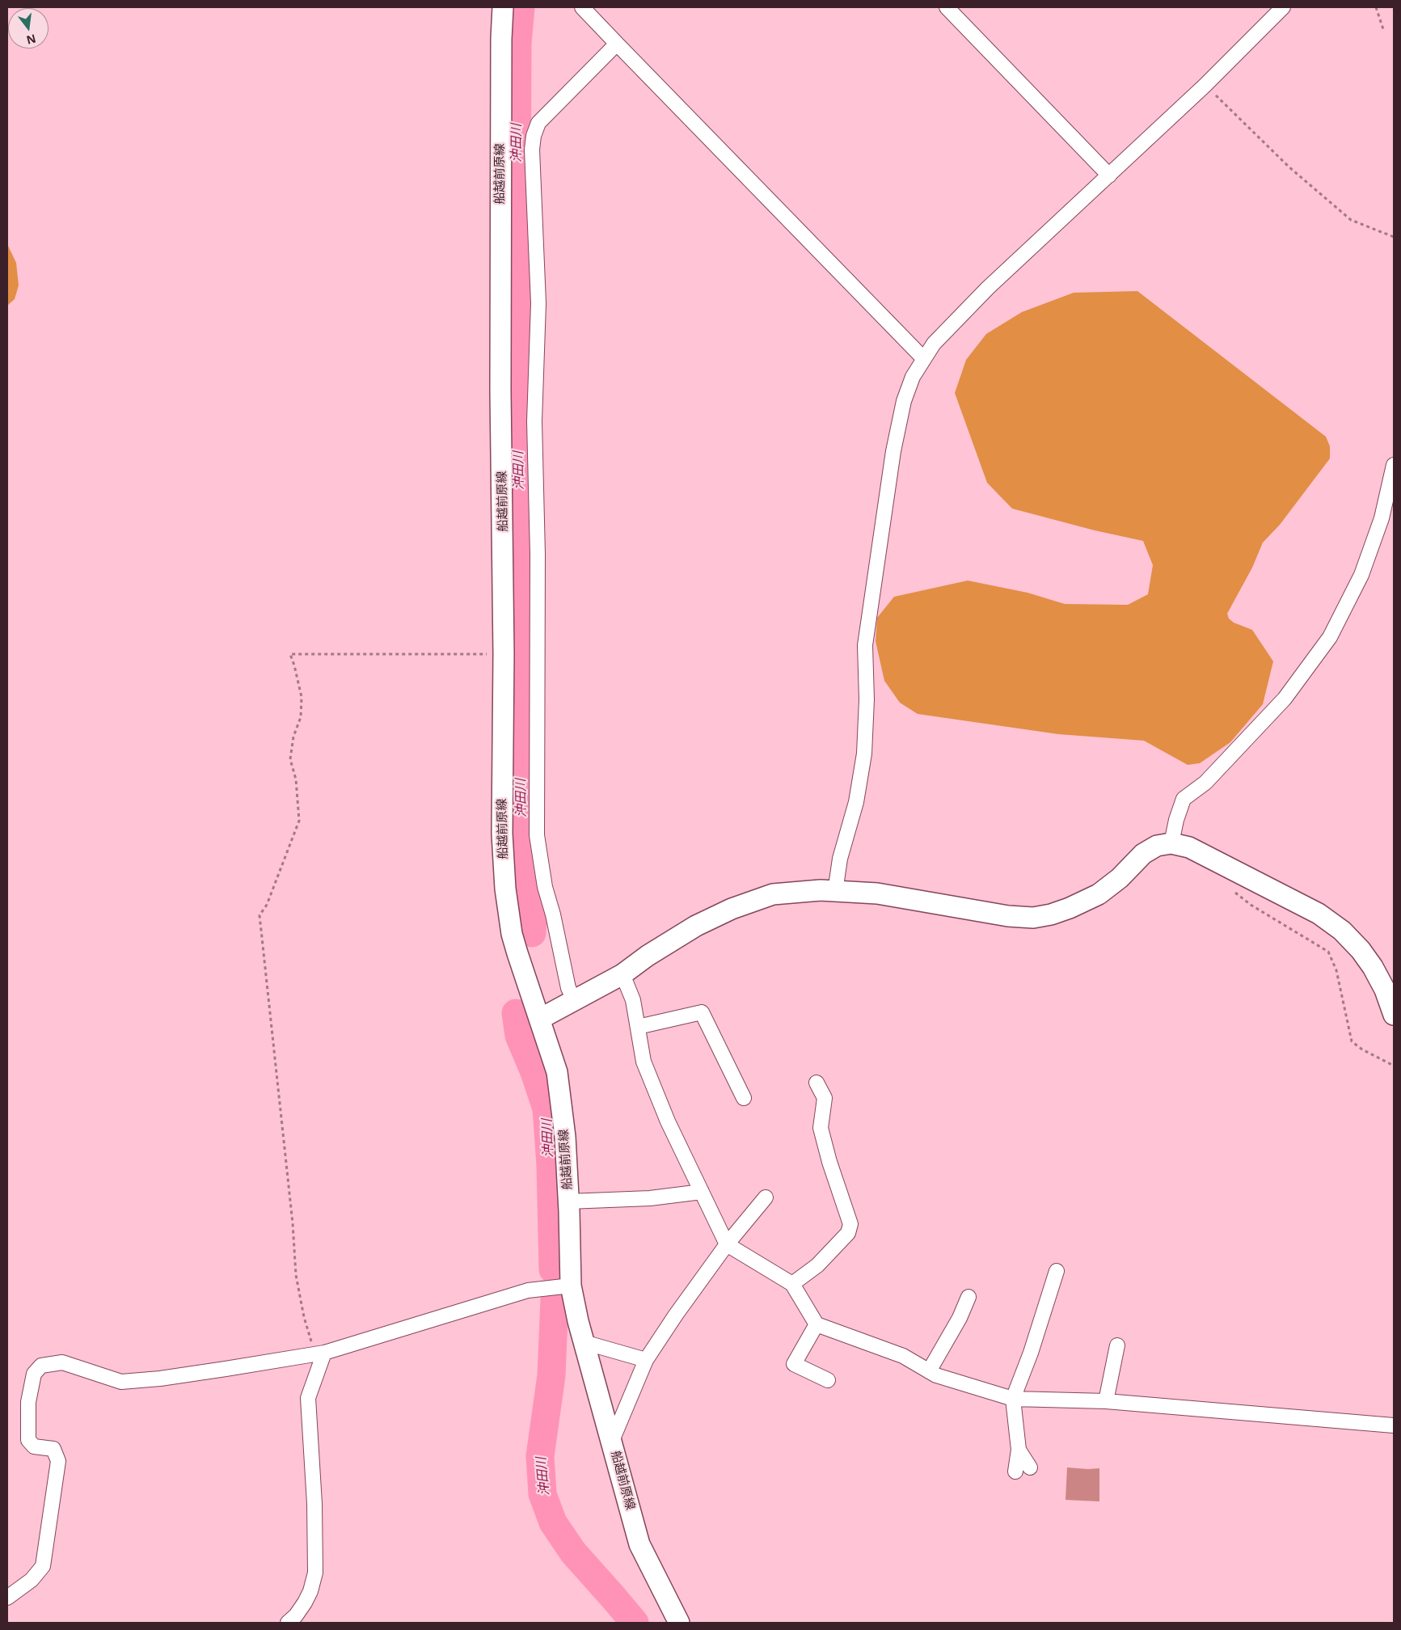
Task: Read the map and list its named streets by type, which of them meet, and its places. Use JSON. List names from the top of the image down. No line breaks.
{"streets":{"main road":["船越前原線"]},"water":["沖田川"],"north":"bottom"}
